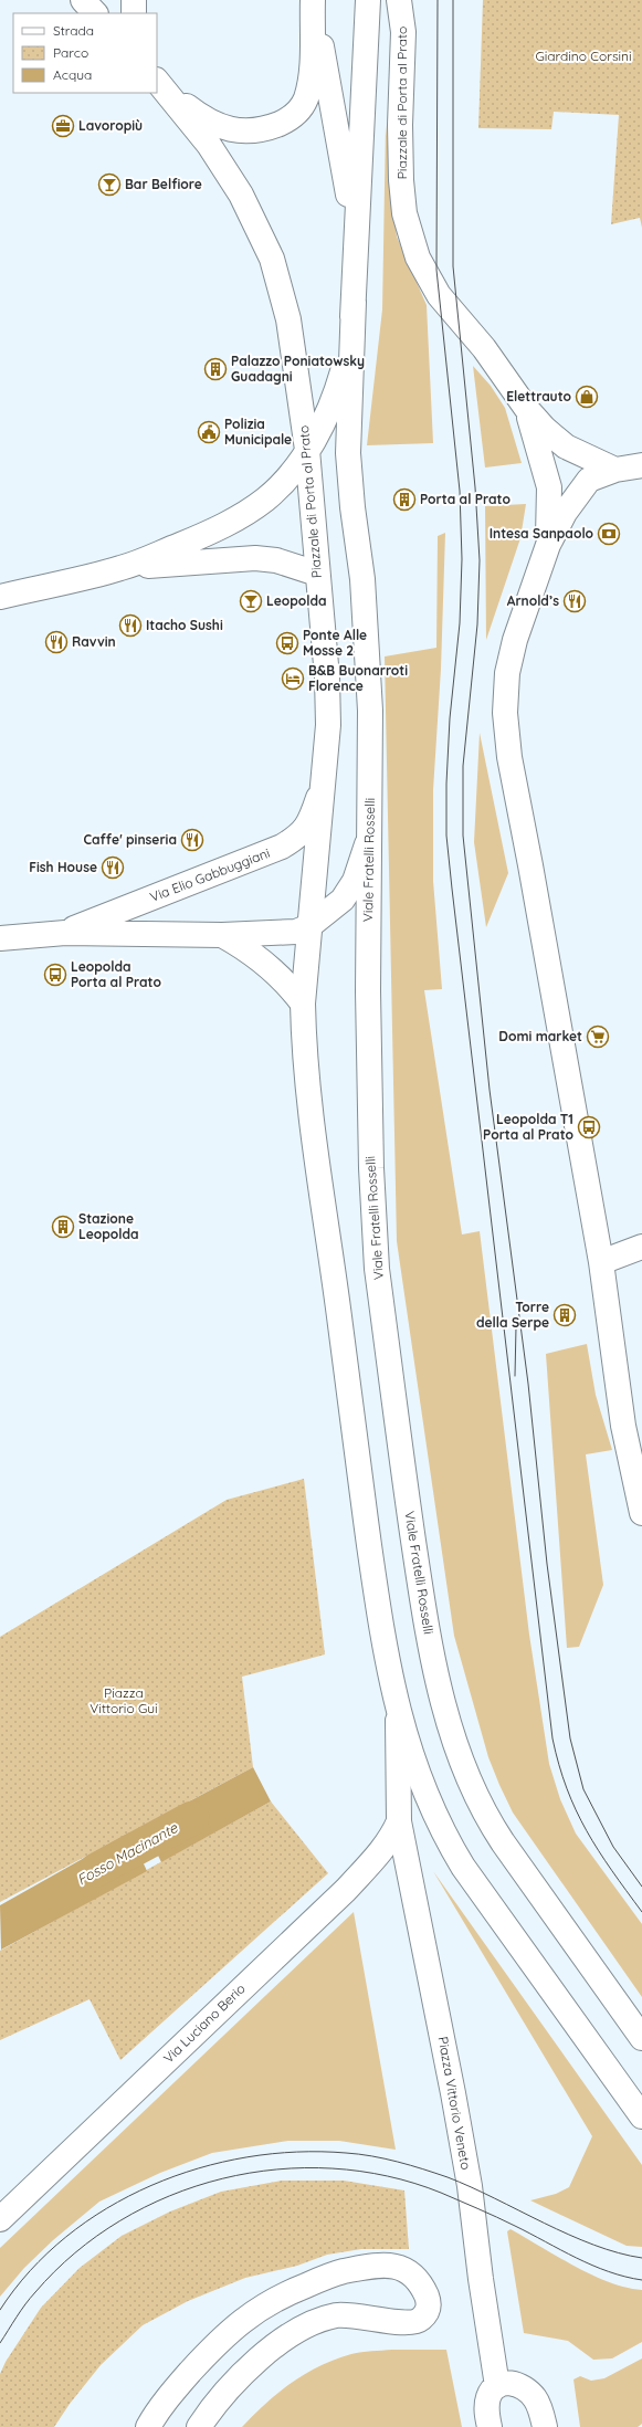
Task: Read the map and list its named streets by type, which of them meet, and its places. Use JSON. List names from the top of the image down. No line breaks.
{"streets":{"main road":["Piazzale di Porta al Prato","Viale Fratelli Rosselli","Via Elio Gabbuggiani","Via Luciano Berio","Piazza Vittorio Veneto"]},"crossings":[["Piazzale di Porta al Prato","Via Elio Gabbuggiani"],["Viale Fratelli Rosselli","Via Elio Gabbuggiani"],["Via Luciano Berio","Piazza Vittorio Veneto"]],"water":["Fosso Macinante"],"parks":["Giardino Corsini","Piazza Vittorio Gui"],"places":{"office":["Lavoropiù"],"bar":["Bar Belfiore","Leopolda"],"building":["Palazzo Poniatowsky Guadagni","Porta al Prato","Stazione Leopolda","Torre della Serpe"],"shop":["Elettrauto"],"public building":["Polizia Municipale"],"bank":["Intesa Sanpaolo"],"restaurant":["Arnold’s","Itacho Sushi","Ravvin","Caffe' pinseria","Fish House"],"bus stop":["Ponte Alle Mosse 2","Leopolda Porta al Prato","Leopolda T1 Porta al Prato"],"hotel":["B&B Buonarroti Florence"],"supermarket":["Domi market"]},"legend":["Strada","Parco","Acqua"]}
